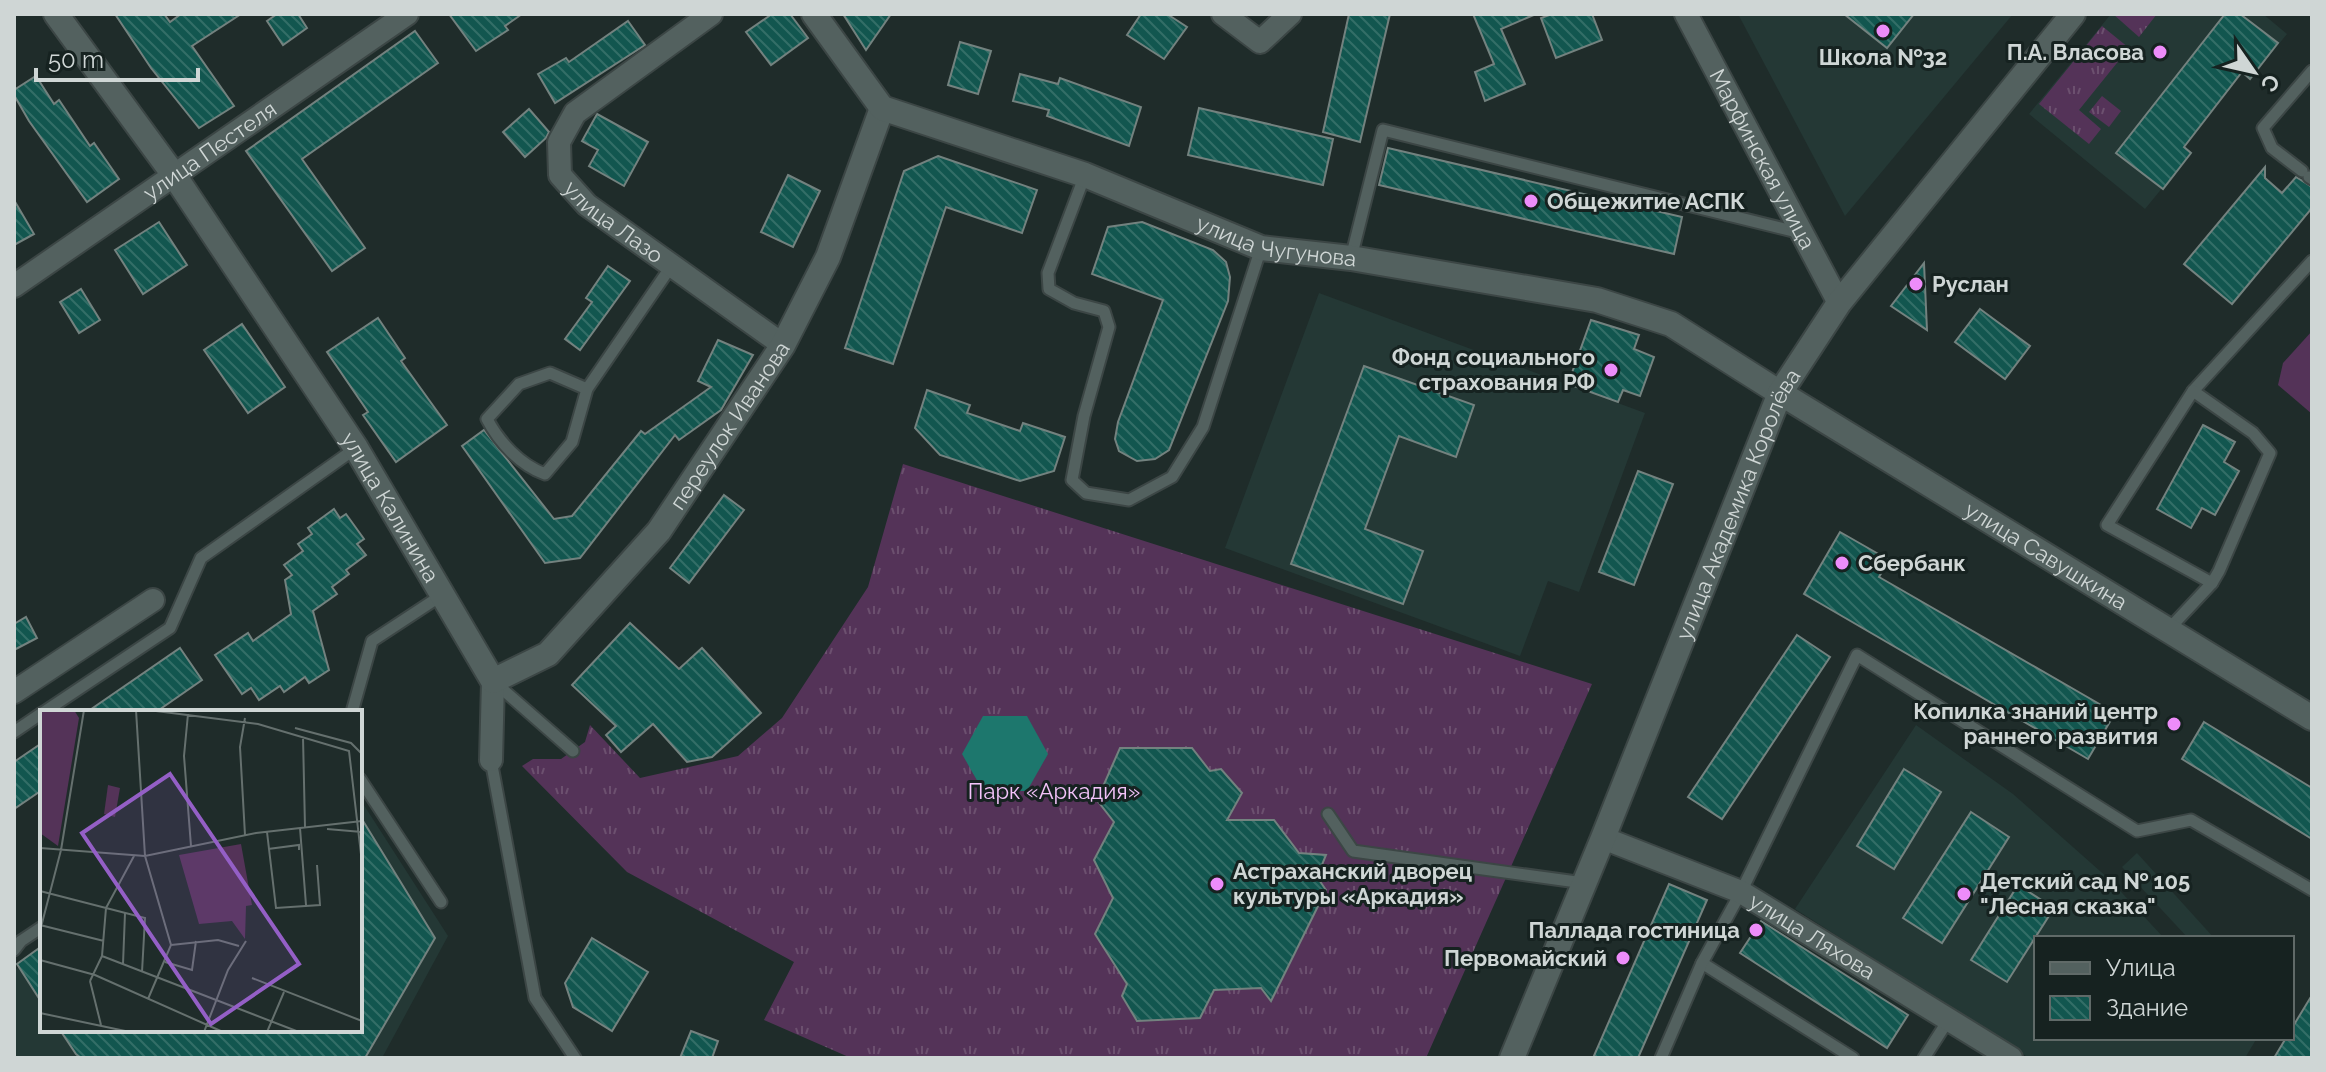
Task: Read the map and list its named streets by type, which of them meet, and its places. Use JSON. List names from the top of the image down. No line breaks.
{"streets":{"street":["улица Пестеля","Марфинская улица","улица Лазо","улица Чугунова","переулок Иванова","улица Академика Королёва","улица Калинина","улица Савушкина","улица Ляхова"]},"crossings":[["улица Пестеля","улица Калинина"],["Марфинская улица","улица Академика Королёва"],["улица Лазо","переулок Иванова"],["улица Чугунова","переулок Иванова"],["улица Чугунова","улица Академика Королёва"],["улица Чугунова","улица Савушкина"],["переулок Иванова","улица Калинина"],["улица Академика Королёва","улица Савушкина"],["улица Академика Королёва","улица Ляхова"]],"parks":["Парк «Аркадия»"],"places":["Школа №32","П.А. Власова","Общежитие АСПК","Руслан","Фонд социального страхования РФ","Сбербанк","Копилка знаний центр раннего развития","Астраханский дворец культуры «Аркадия»","Детский сад № 105 \"Лесная сказка\"","Паллада гостиница","Первомайский"],"legend":["Улица","Здание"],"scale_bar":"50 m","north":"bottom right"}
